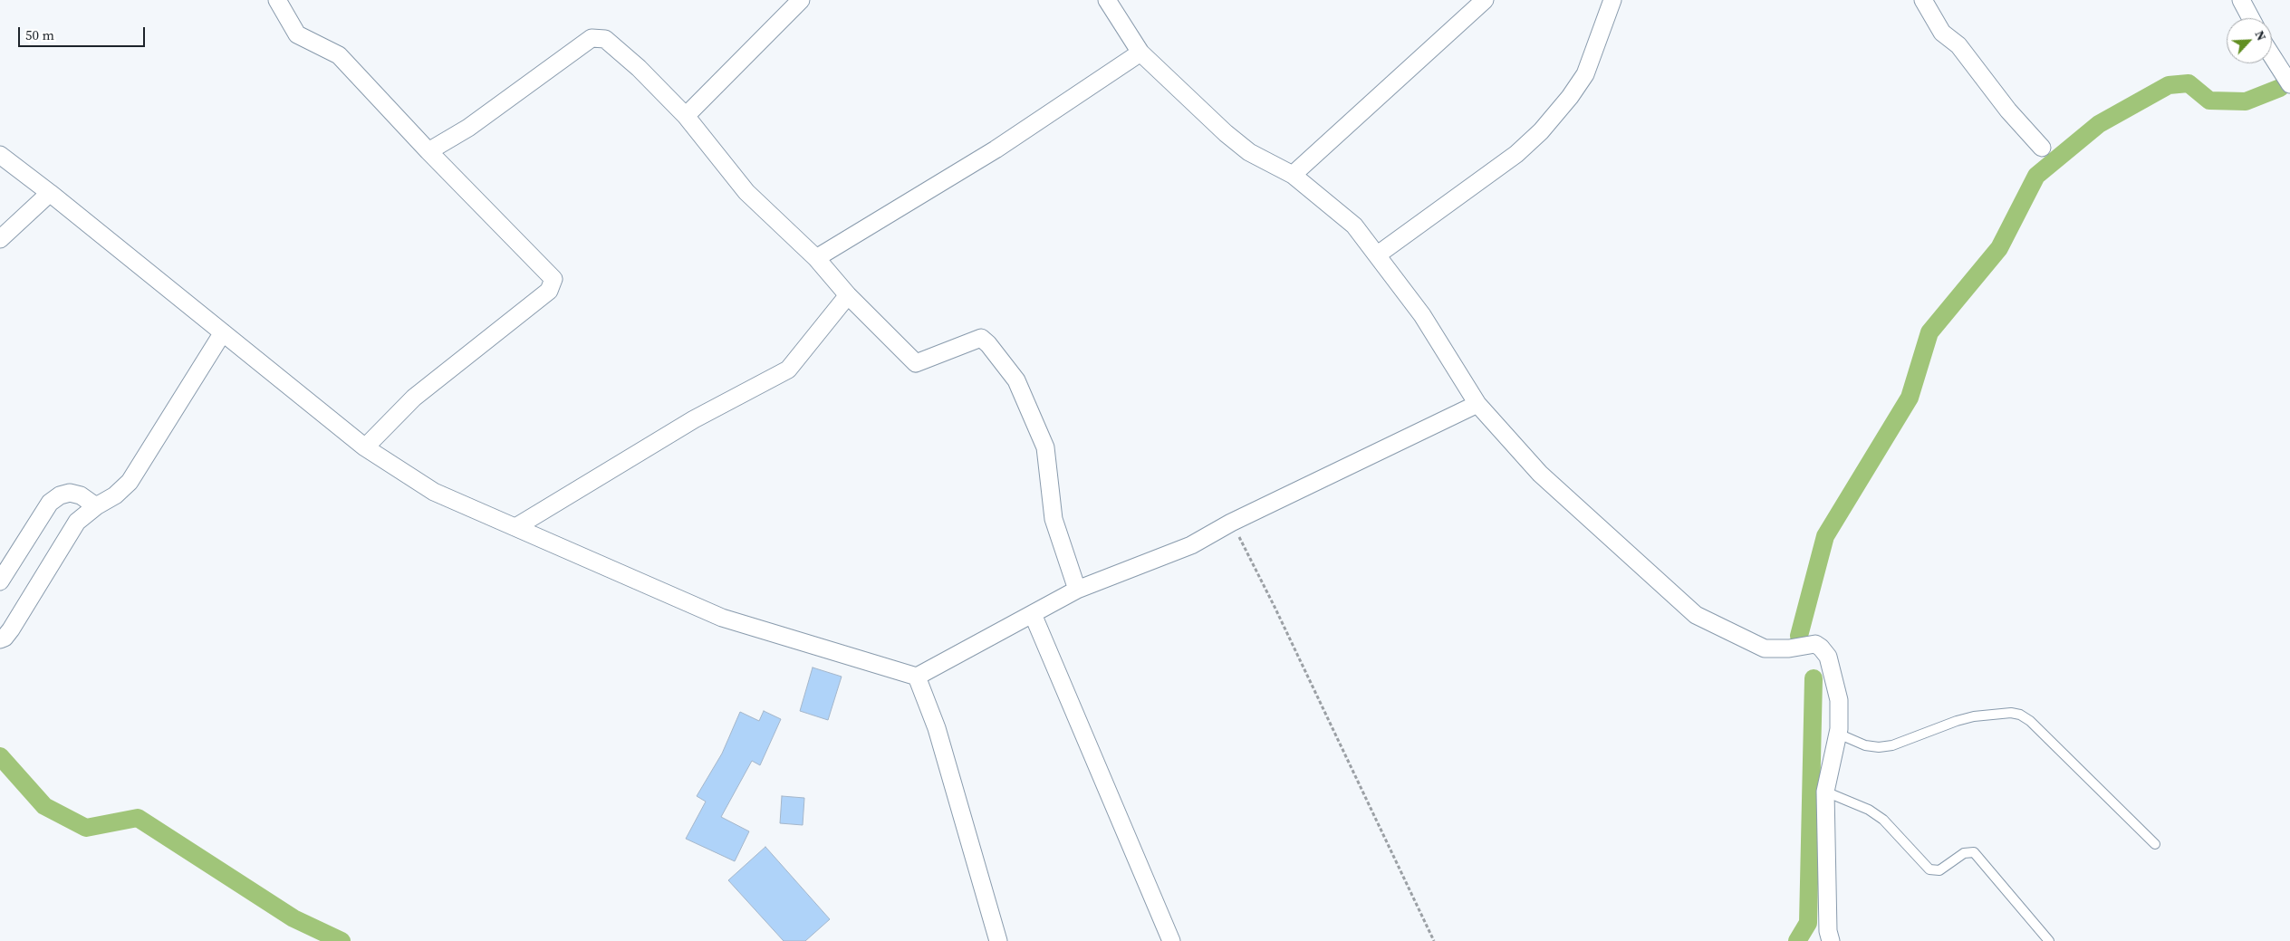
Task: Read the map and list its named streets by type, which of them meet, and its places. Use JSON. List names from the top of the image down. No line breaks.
{"scale_bar":"50 m","north":"top right"}
